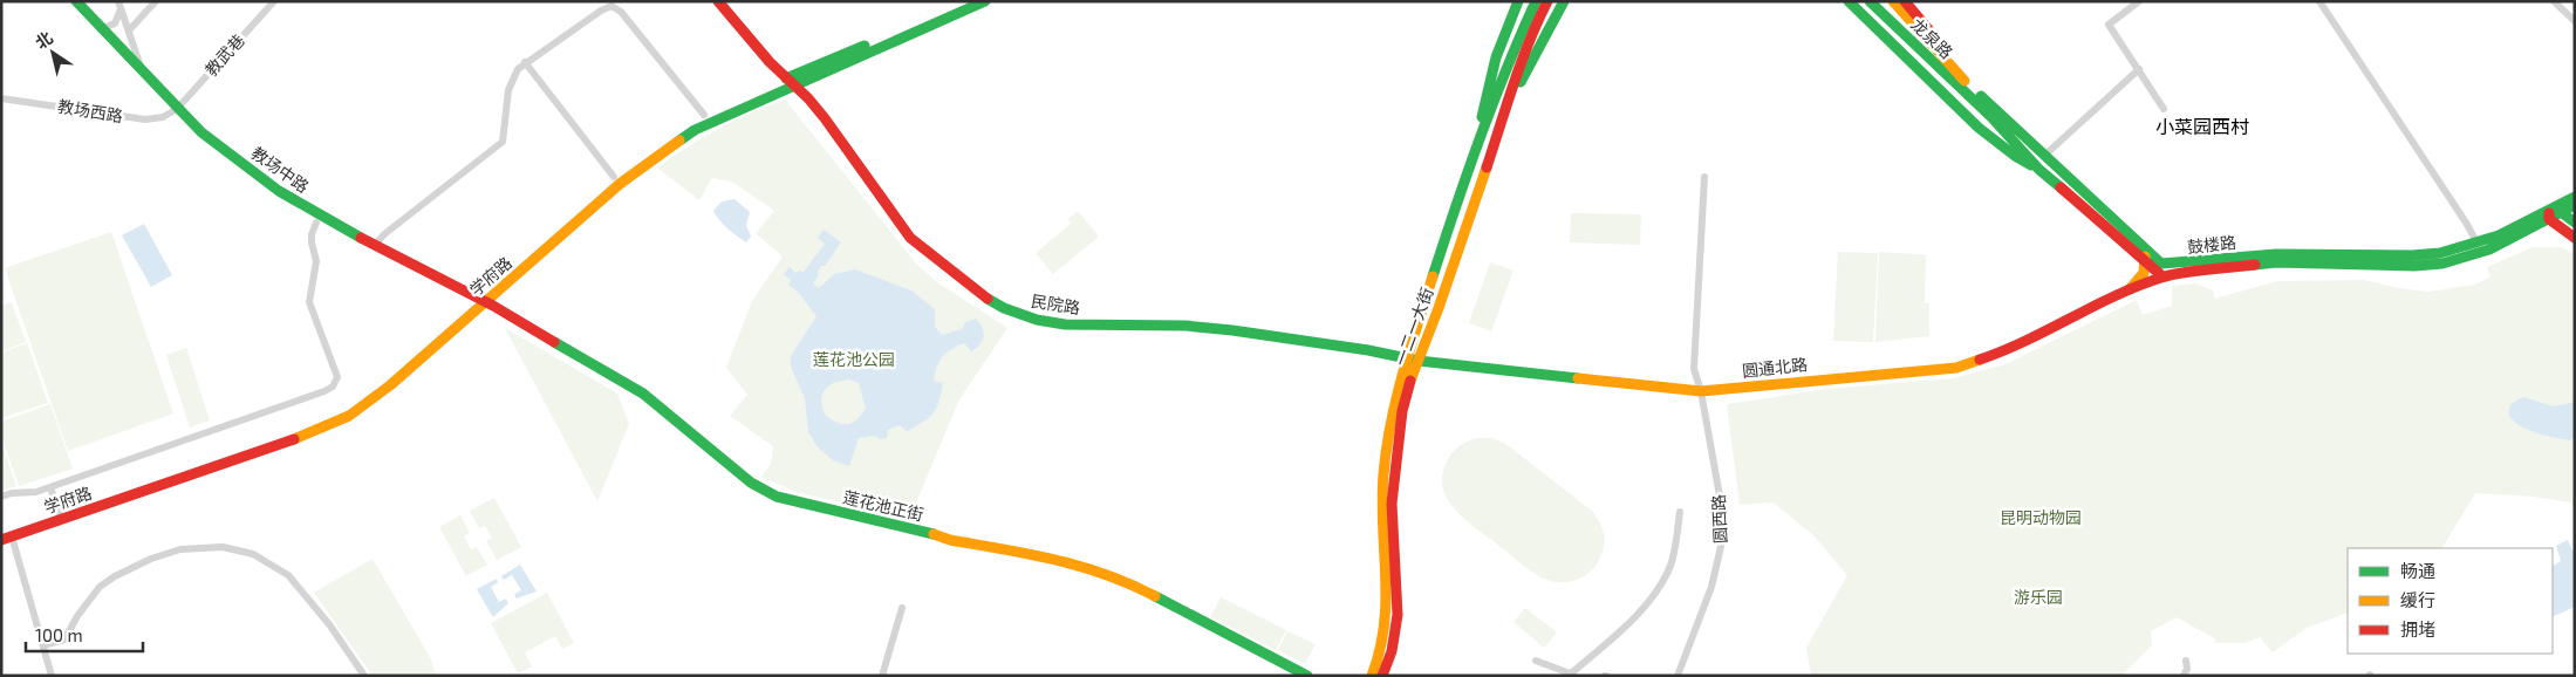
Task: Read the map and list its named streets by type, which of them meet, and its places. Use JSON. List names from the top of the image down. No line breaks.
{"streets":{"main road":["龙泉路","教场中路","鼓楼路","学府路","民院路","一二一大街","圆通北路","莲花池正街"],"street":["教武巷","教场西路","圆西路"]},"crossings":[["教武巷","教场西路"],["教武巷","教场中路"],["教场西路","教场中路"],["教场中路","学府路"],["教场中路","莲花池正街"],["鼓楼路","圆通北路"],["学府路","民院路"],["学府路","莲花池正街"],["民院路","一二一大街"],["民院路","圆通北路"],["一二一大街","圆通北路"],["圆通北路","圆西路"]],"districts":["小菜园西村"],"parks":["莲花池公园","昆明动物园","游乐园"],"legend":["畅通","缓行","拥堵"],"scale_bar":"100 m","north":"top left"}
